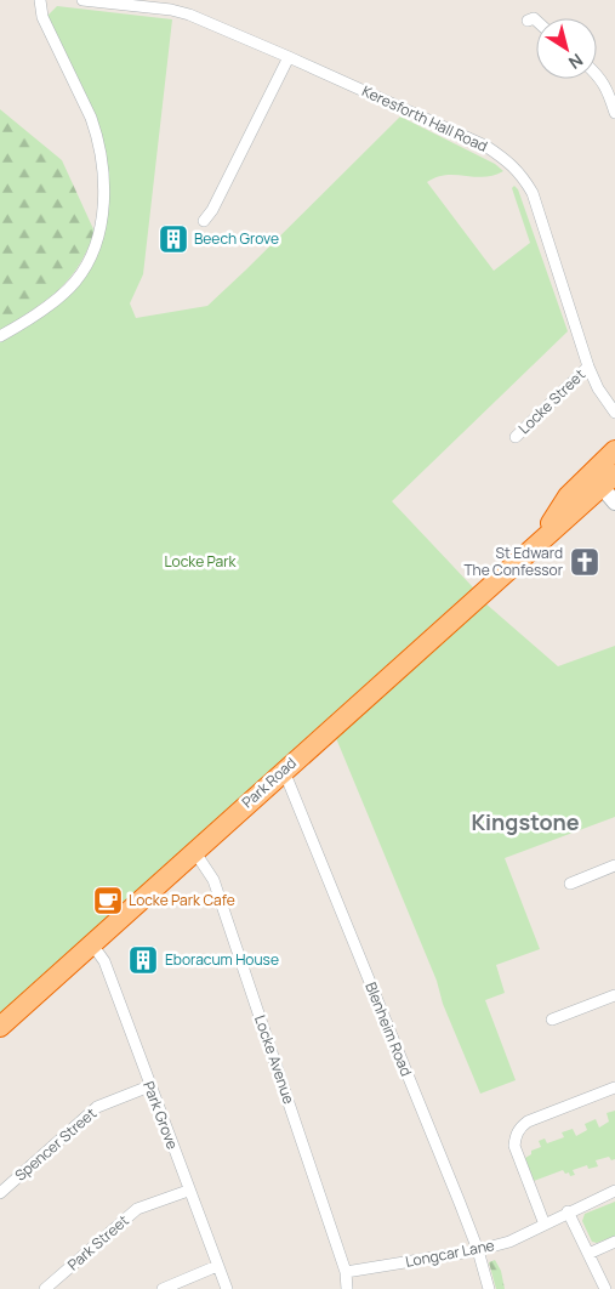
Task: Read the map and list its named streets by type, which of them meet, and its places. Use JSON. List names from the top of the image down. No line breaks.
{"streets":{"highway":["Park Road"],"street":["Keresforth Hall Road","Locke Street","Blenheim Road","Locke Avenue","Park Grove","Spencer Street","Park Street","Longcar Lane"]},"crossings":[["Keresforth Hall Road","Locke Street"],["Park Road","Blenheim Road"],["Park Road","Locke Avenue"],["Park Road","Park Grove"],["Blenheim Road","Longcar Lane"],["Locke Avenue","Longcar Lane"],["Park Grove","Spencer Street"],["Park Grove","Park Street"]],"districts":["Kingstone"],"parks":["Locke Park"],"places":{"building":["Beech Grove","Eboracum House"],"church":["St Edward The Confessor"],"cafe":["Locke Park Cafe"]},"north":"bottom right"}
